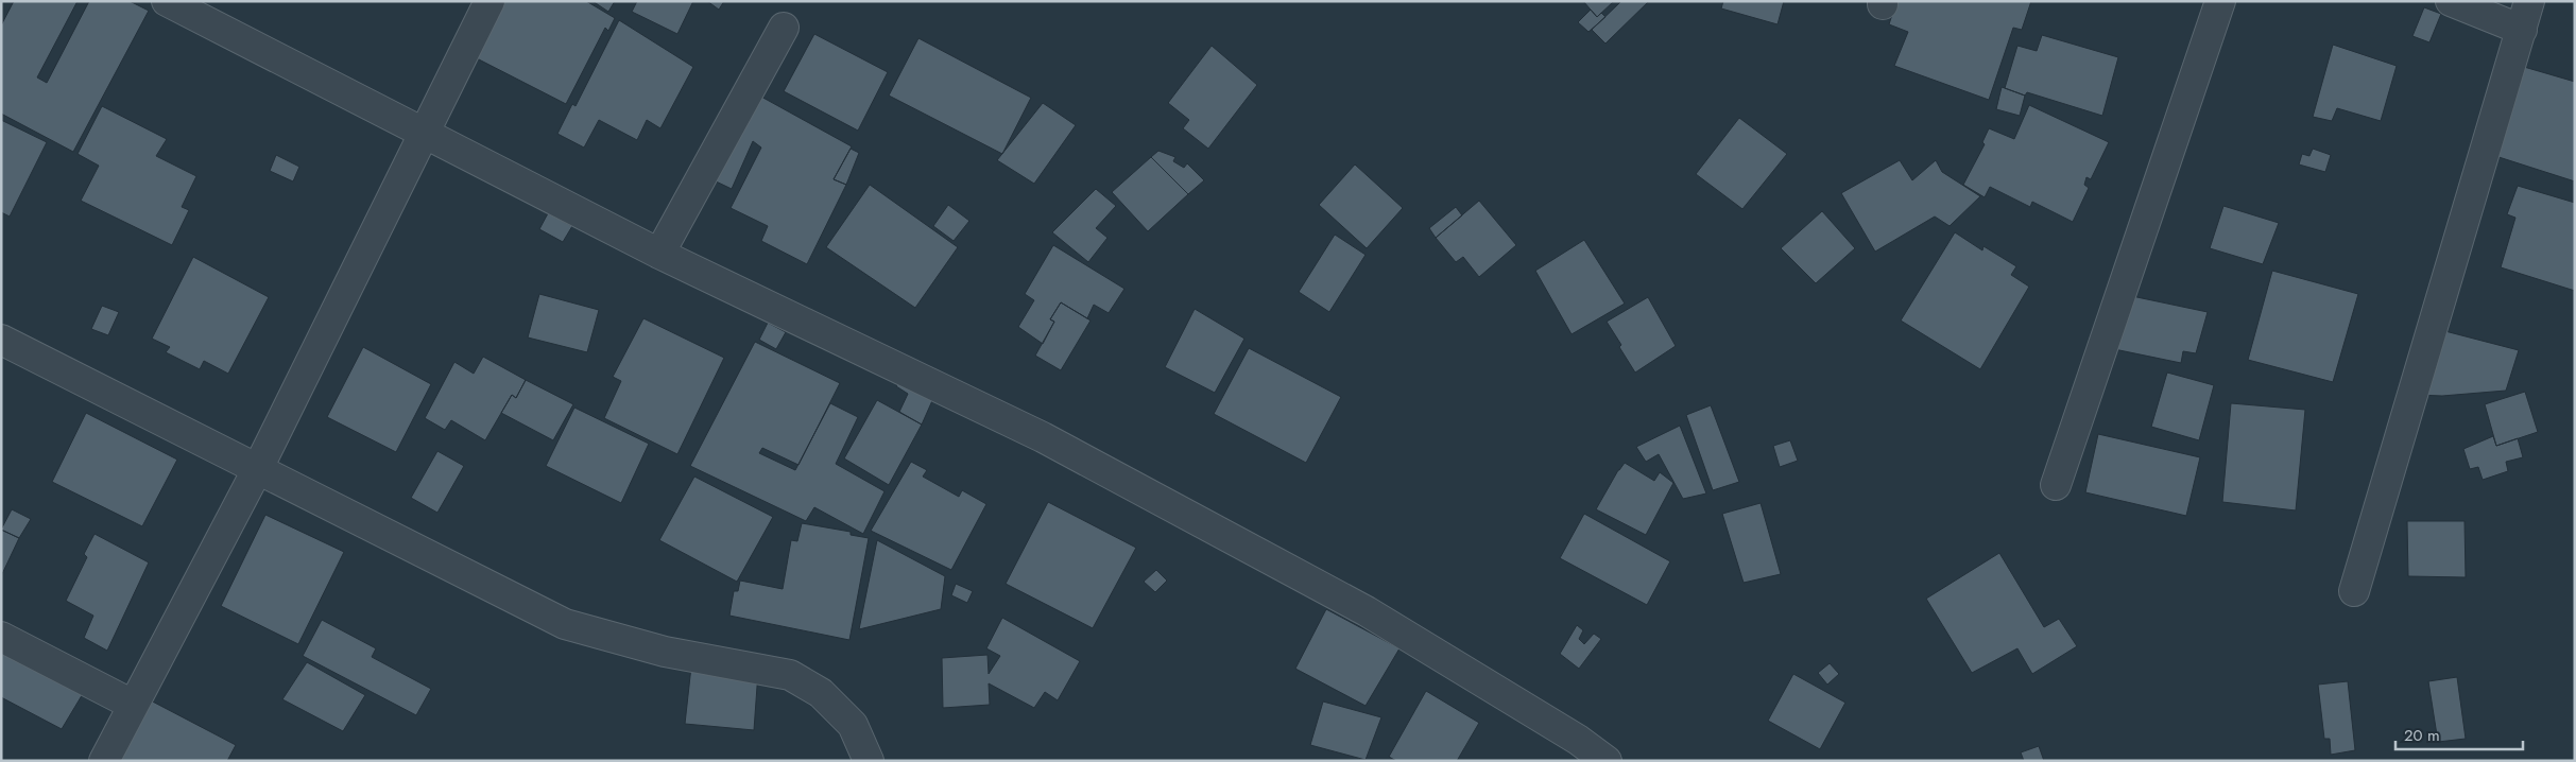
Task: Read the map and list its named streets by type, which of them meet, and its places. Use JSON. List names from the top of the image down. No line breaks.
{"scale_bar":"20 m"}
